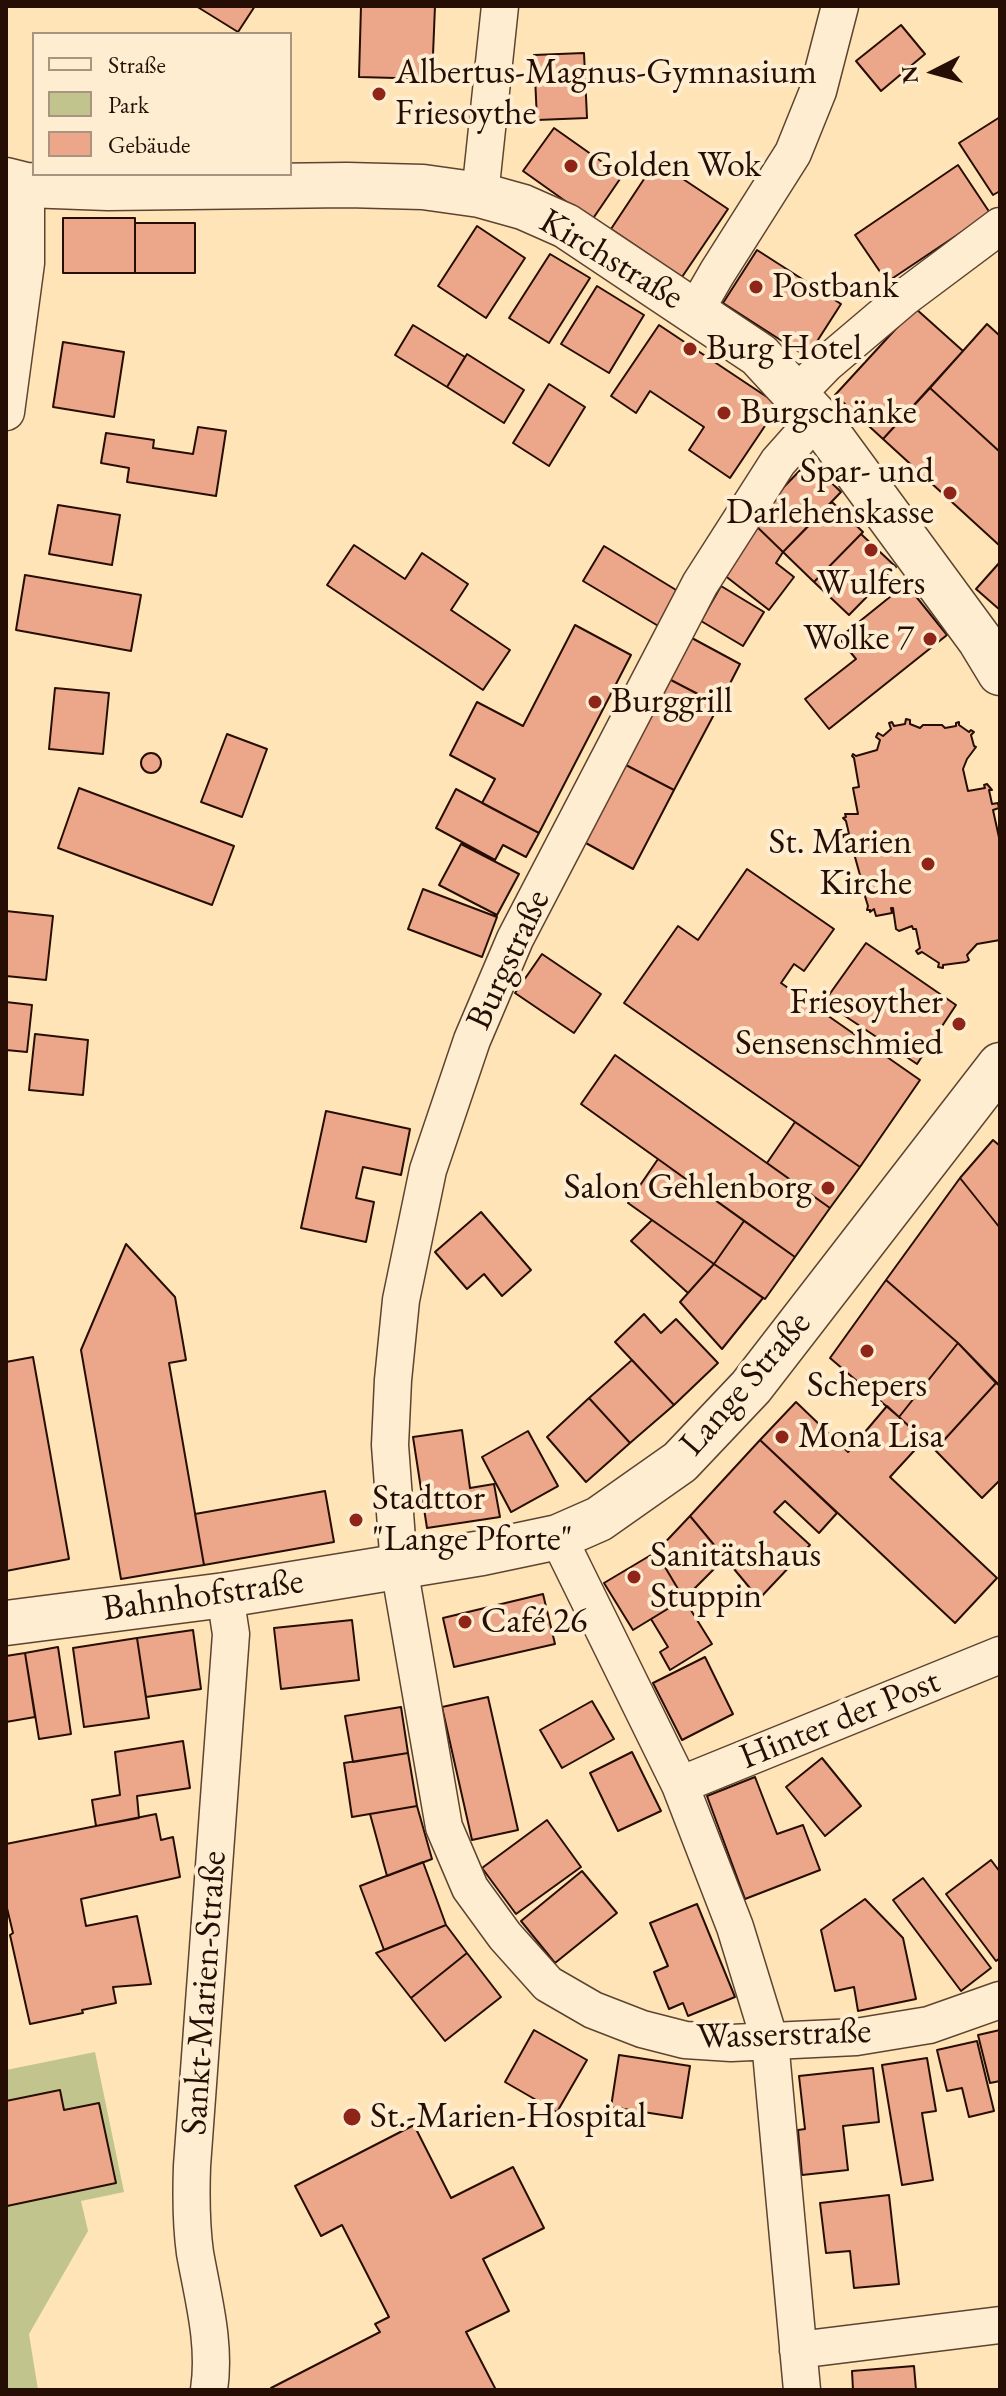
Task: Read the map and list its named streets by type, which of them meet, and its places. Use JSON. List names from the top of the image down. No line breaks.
{"streets":{"street":["Kirchstraße","Burgstraße","Lange Straße","Bahnhofstraße","Hinter der Post","Sankt-Marien-Straße","Wasserstraße"]},"crossings":[["Kirchstraße","Burgstraße"],["Burgstraße","Lange Straße"],["Burgstraße","Bahnhofstraße"],["Burgstraße","Wasserstraße"],["Lange Straße","Bahnhofstraße"],["Lange Straße","Wasserstraße"],["Bahnhofstraße","Sankt-Marien-Straße"],["Bahnhofstraße","Wasserstraße"]],"places":["Albertus-Magnus-Gymnasium Friesoythe","Golden Wok","Postbank","Burg Hotel","Burgschänke","Spar- und Darlehenskasse","Wulfers","Wolke 7","Burggrill","St. Marien Kirche","Friesoyther Sensenschmied","Salon Gehlenborg","Schepers","Mona Lisa","Stadttor \"Lange Pforte\"","Sanitätshaus Stuppin","Café 26","St.-Marien-Hospital"],"legend":["Straße","Park","Gebäude"],"north":"left"}
